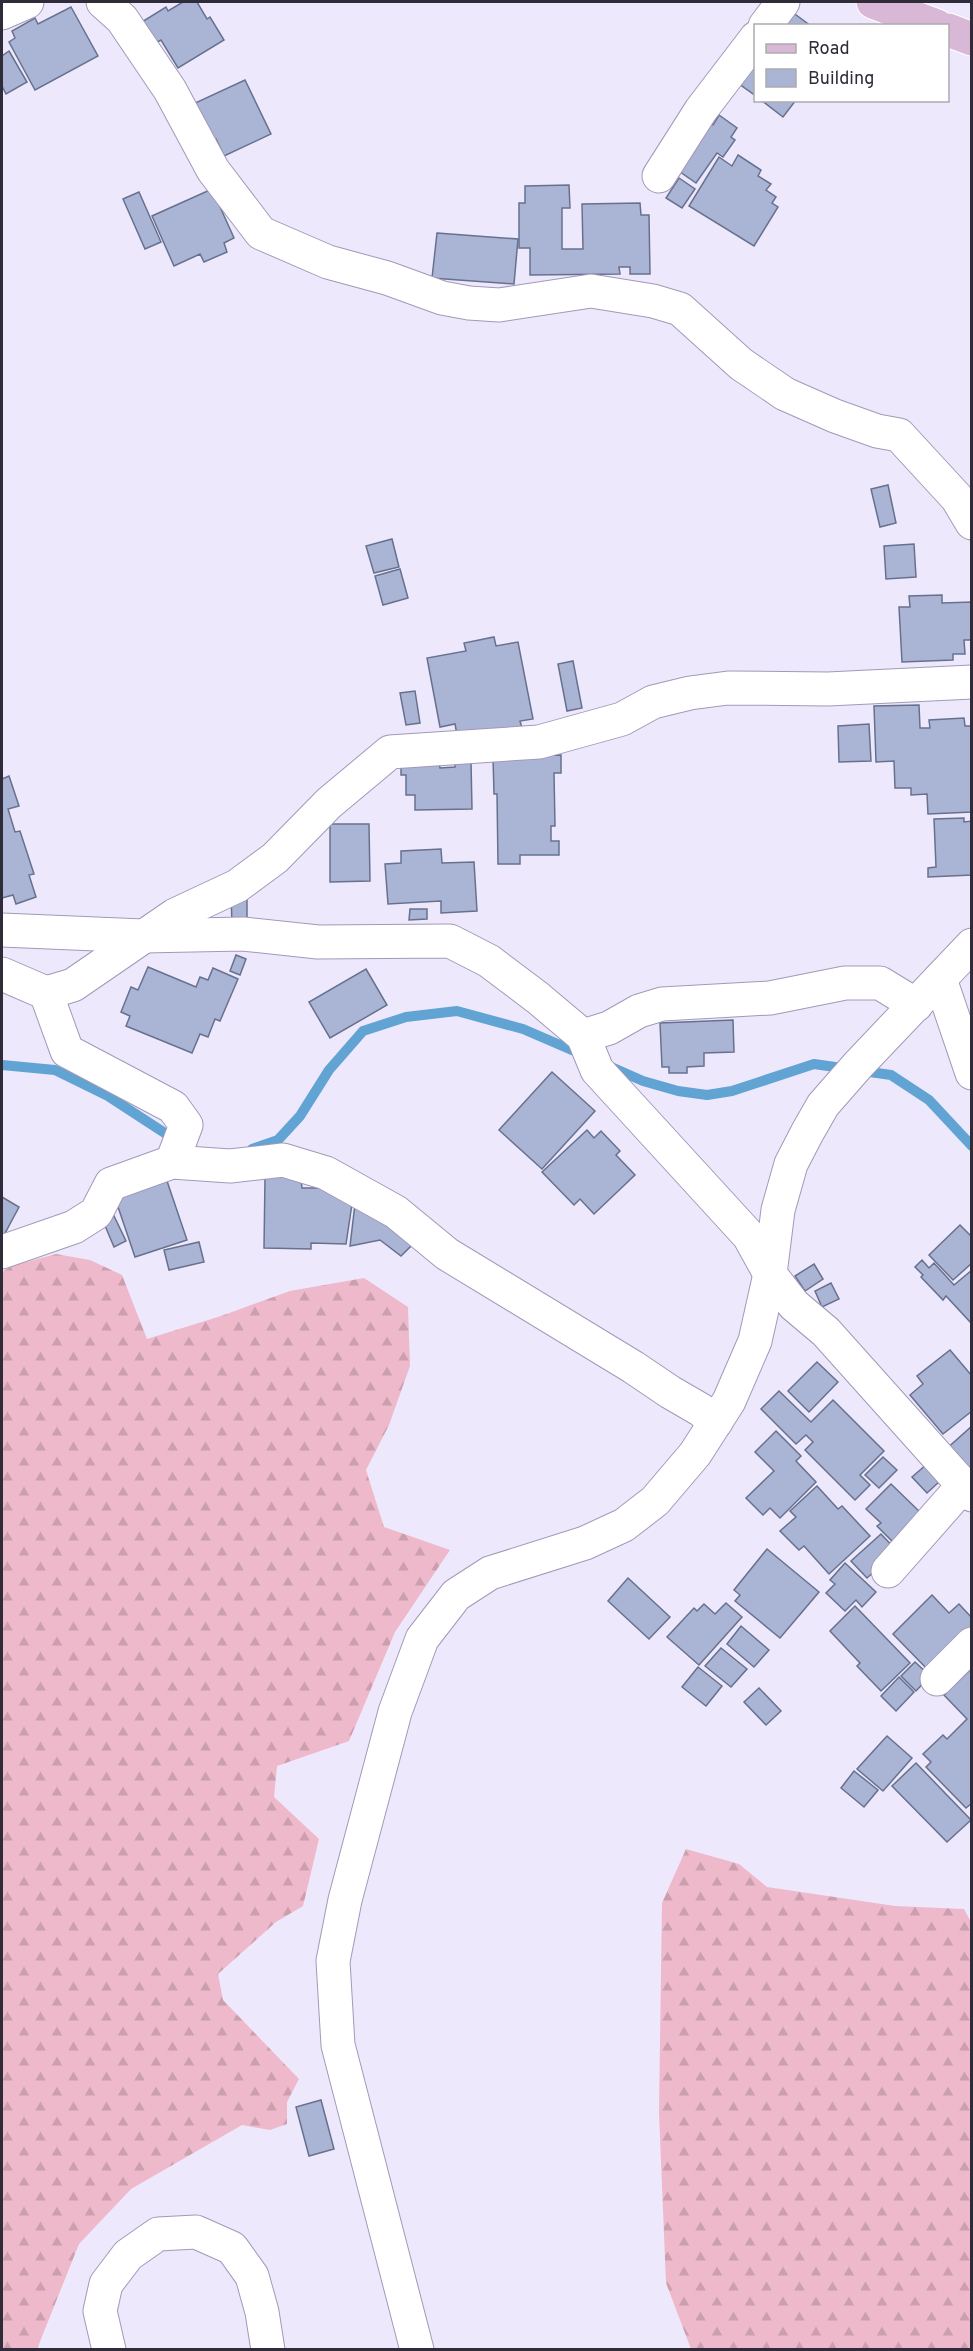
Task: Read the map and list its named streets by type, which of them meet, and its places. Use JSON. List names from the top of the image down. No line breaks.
{"legend":["Road","Building"]}
